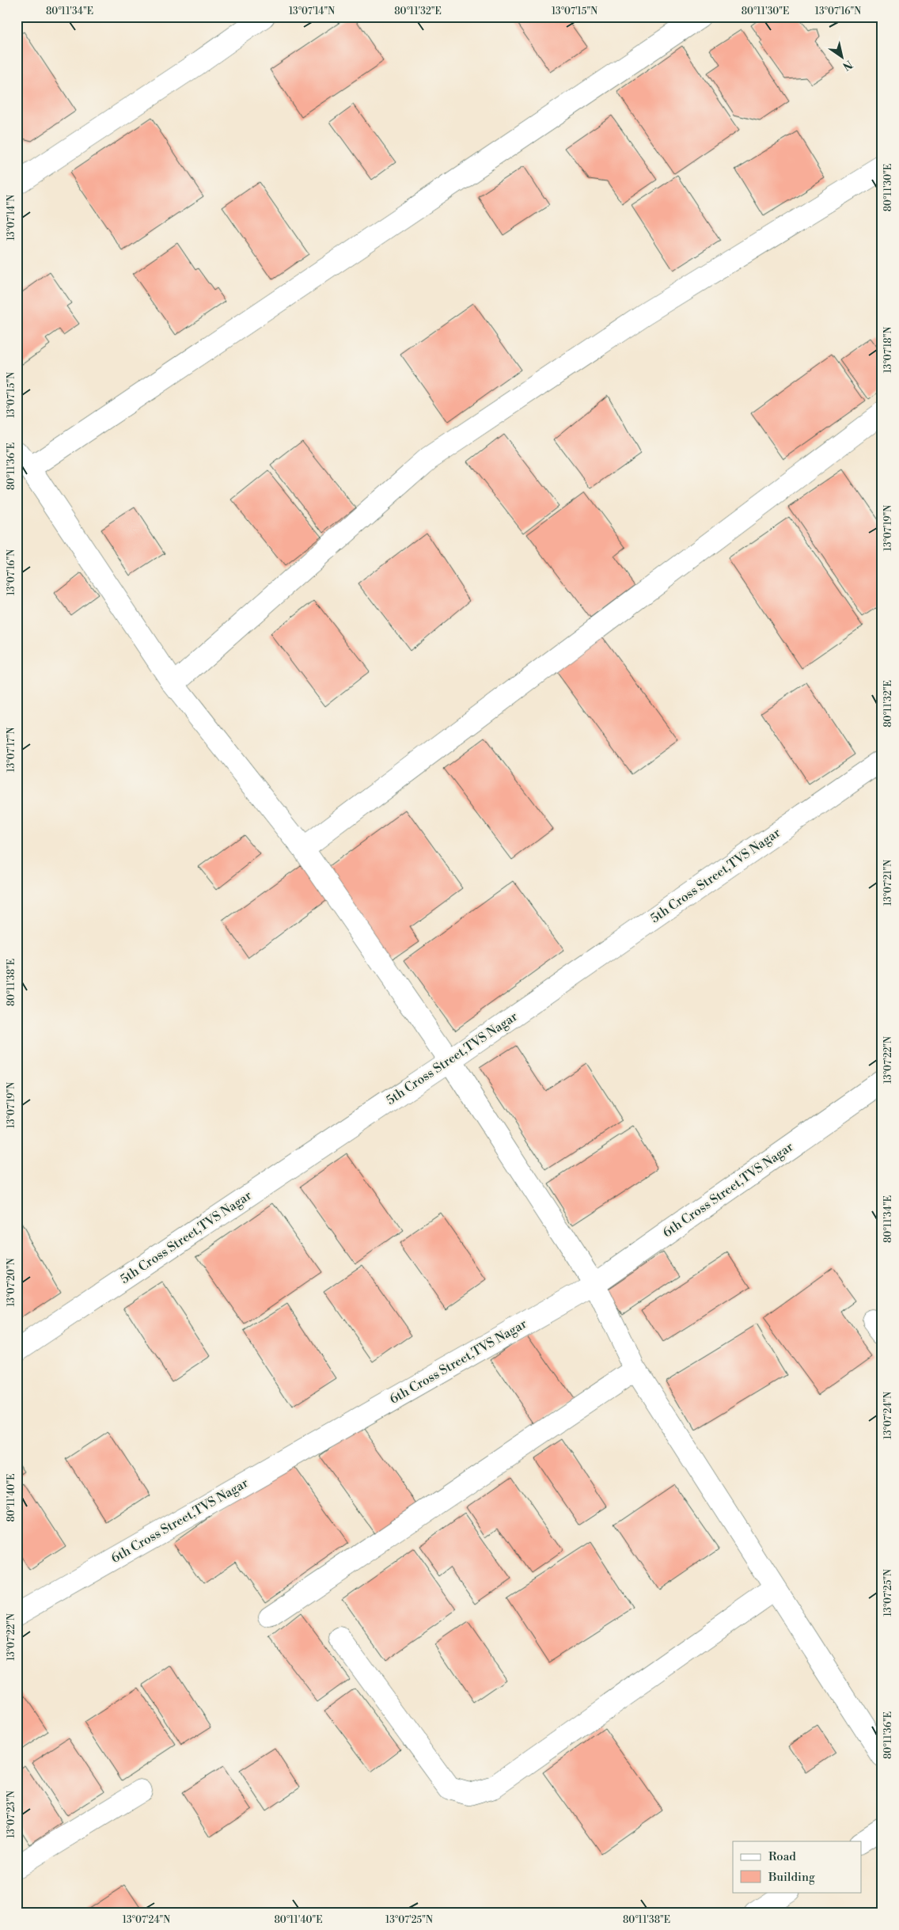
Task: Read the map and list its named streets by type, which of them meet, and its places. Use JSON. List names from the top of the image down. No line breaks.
{"streets":{"street":["5th Cross Street,TVS Nagar","6th Cross Street,TVS Nagar"]},"legend":["Road","Building"],"north":"bottom right","coordinates":["80°11'34\"E","13°07'14\"N","80°11'32\"E","13°07'15\"N","80°11'30\"E","13°07'16\"N","13°07'18\"N","80°11'36\"E","13°07'19\"N","13°07'17\"N","13°07'21\"N","80°11'38\"E","13°07'22\"N","13°07'20\"N","13°07'24\"N","80°11'40\"E","13°07'25\"N","13°07'23\"N"]}
